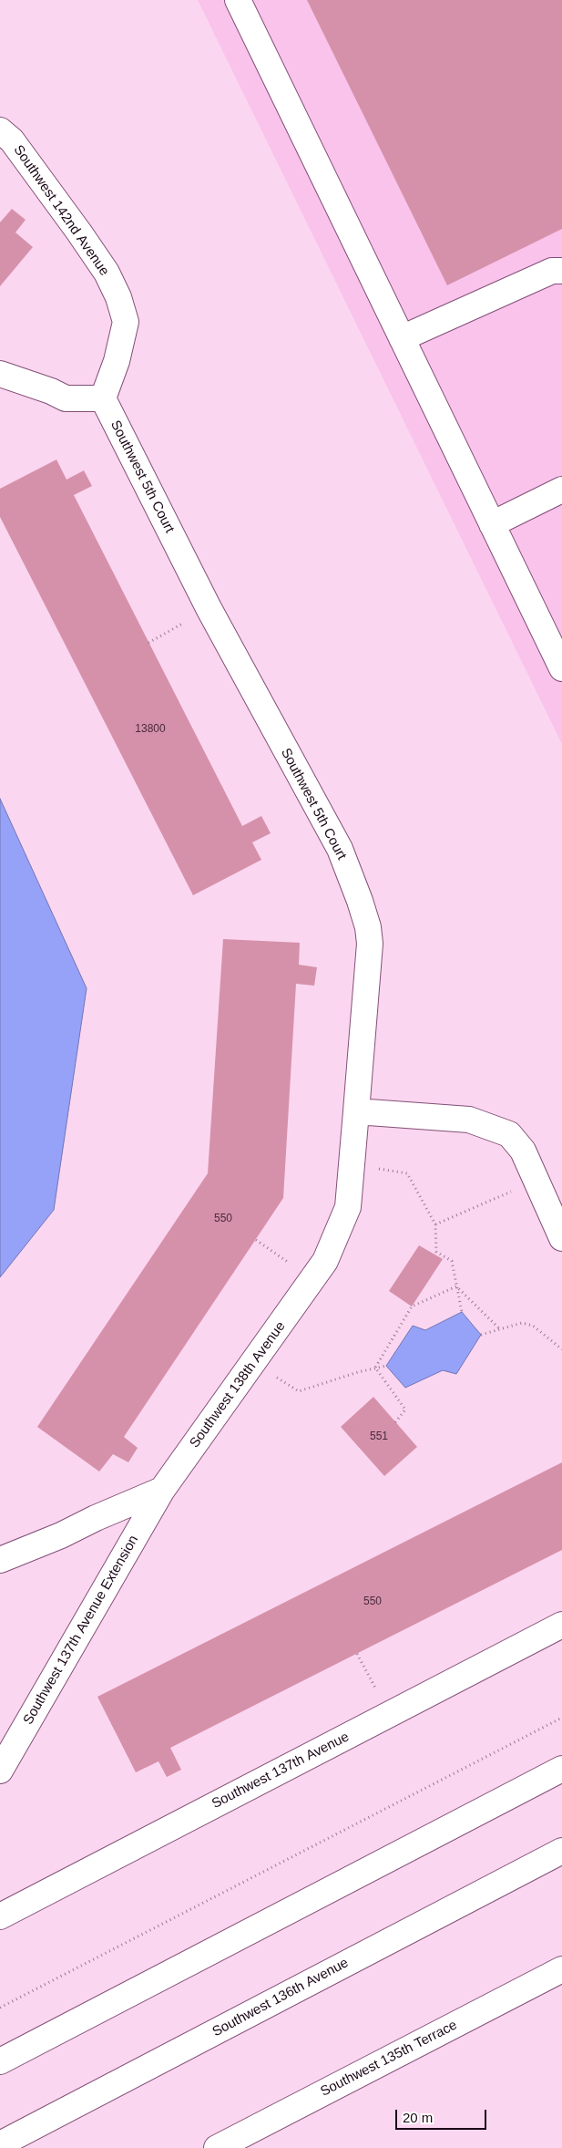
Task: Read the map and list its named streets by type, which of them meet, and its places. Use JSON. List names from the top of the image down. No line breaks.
{"streets":{"street":["Southwest 142nd Avenue","Southwest 5th Court","Southwest 138th Avenue","Southwest 137th Avenue Extension","Southwest 137th Avenue","Southwest 136th Avenue","Southwest 135th Terrace"]},"crossings":[["Southwest 142nd Avenue","Southwest 5th Court"],["Southwest 5th Court","Southwest 138th Avenue"],["Southwest 138th Avenue","Southwest 137th Avenue Extension"]],"house_numbers":["13800","550","551","550"],"scale_bar":"20 m"}
